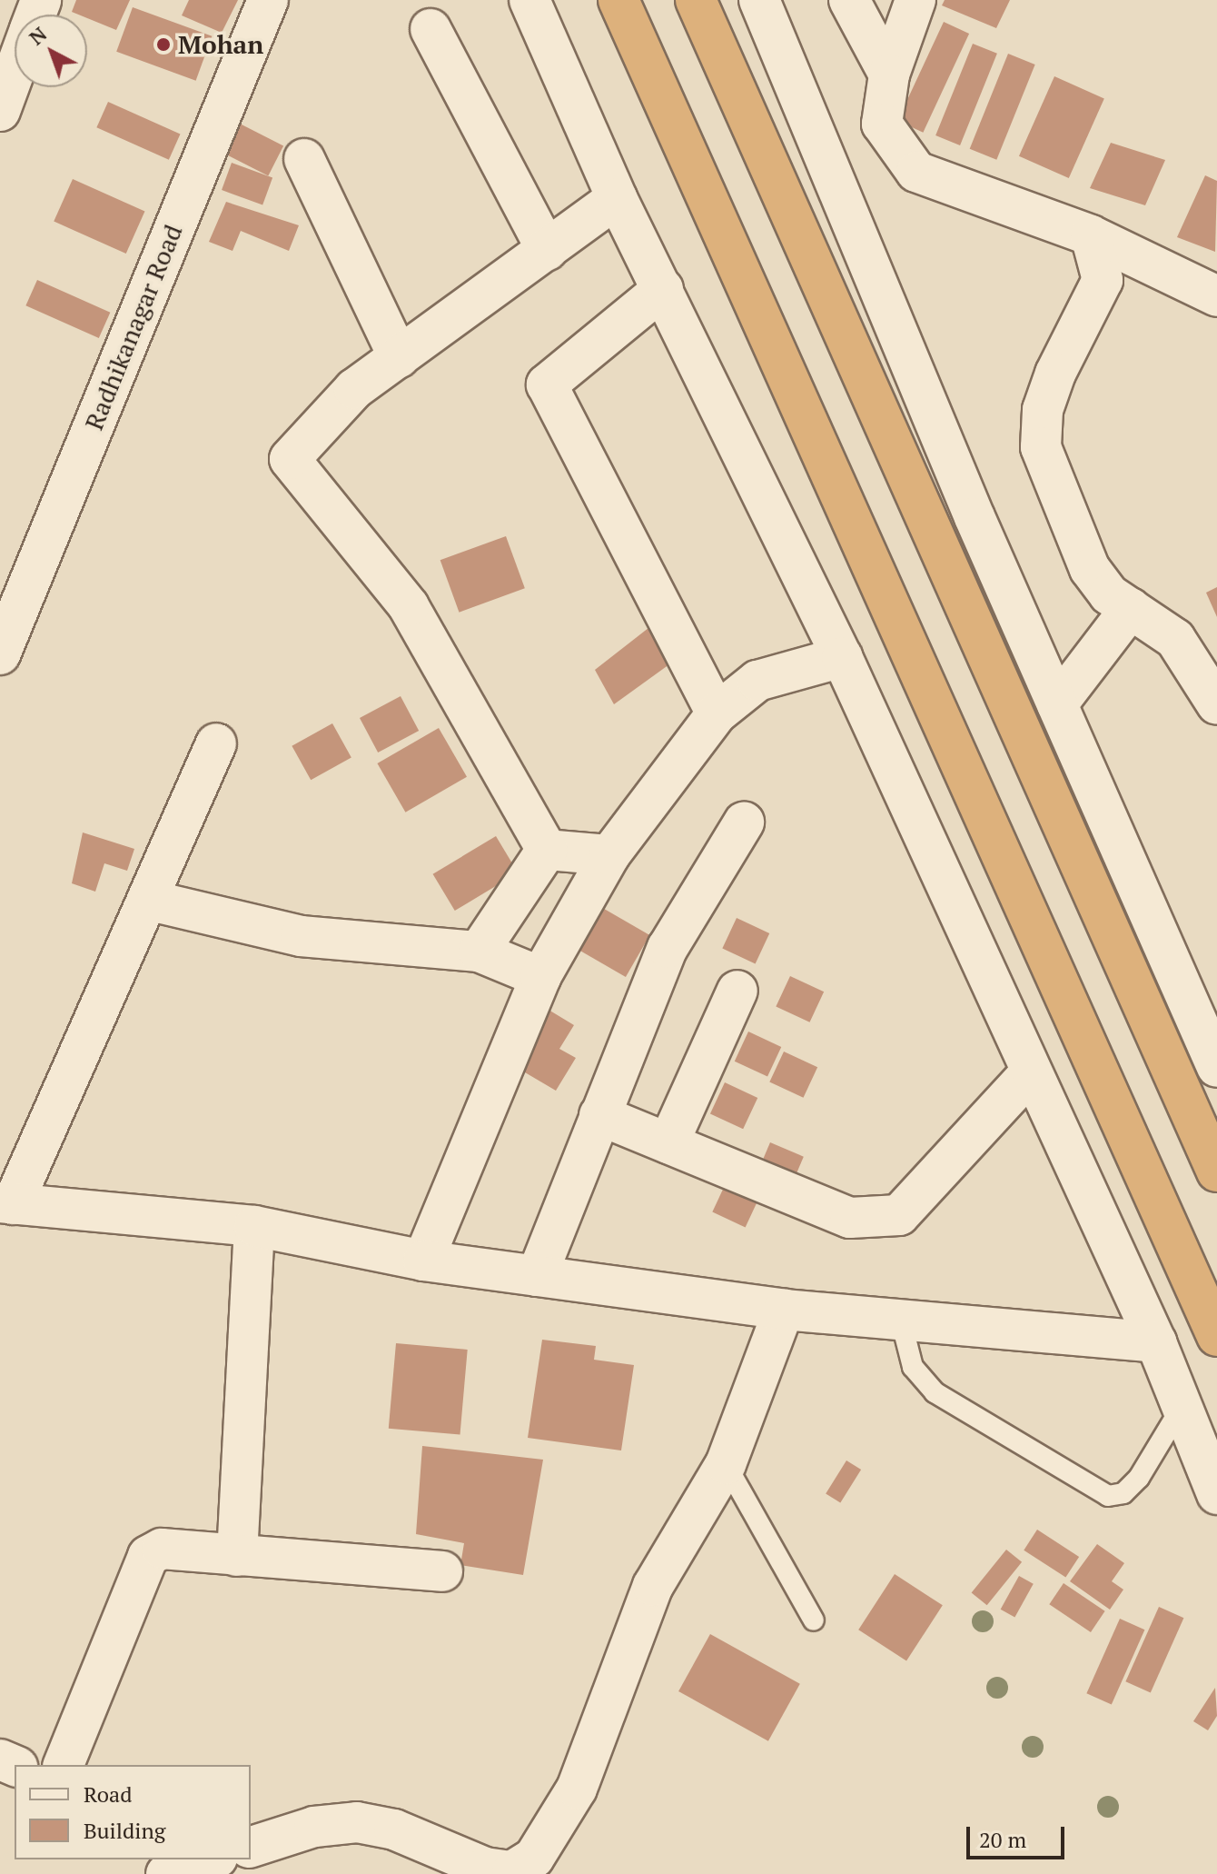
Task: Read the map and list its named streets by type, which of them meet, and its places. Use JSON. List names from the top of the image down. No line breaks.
{"streets":{"street":["Radhikanagar Road"]},"places":["Mohan"],"legend":["Road","Building"],"scale_bar":"20 m","north":"top left"}
